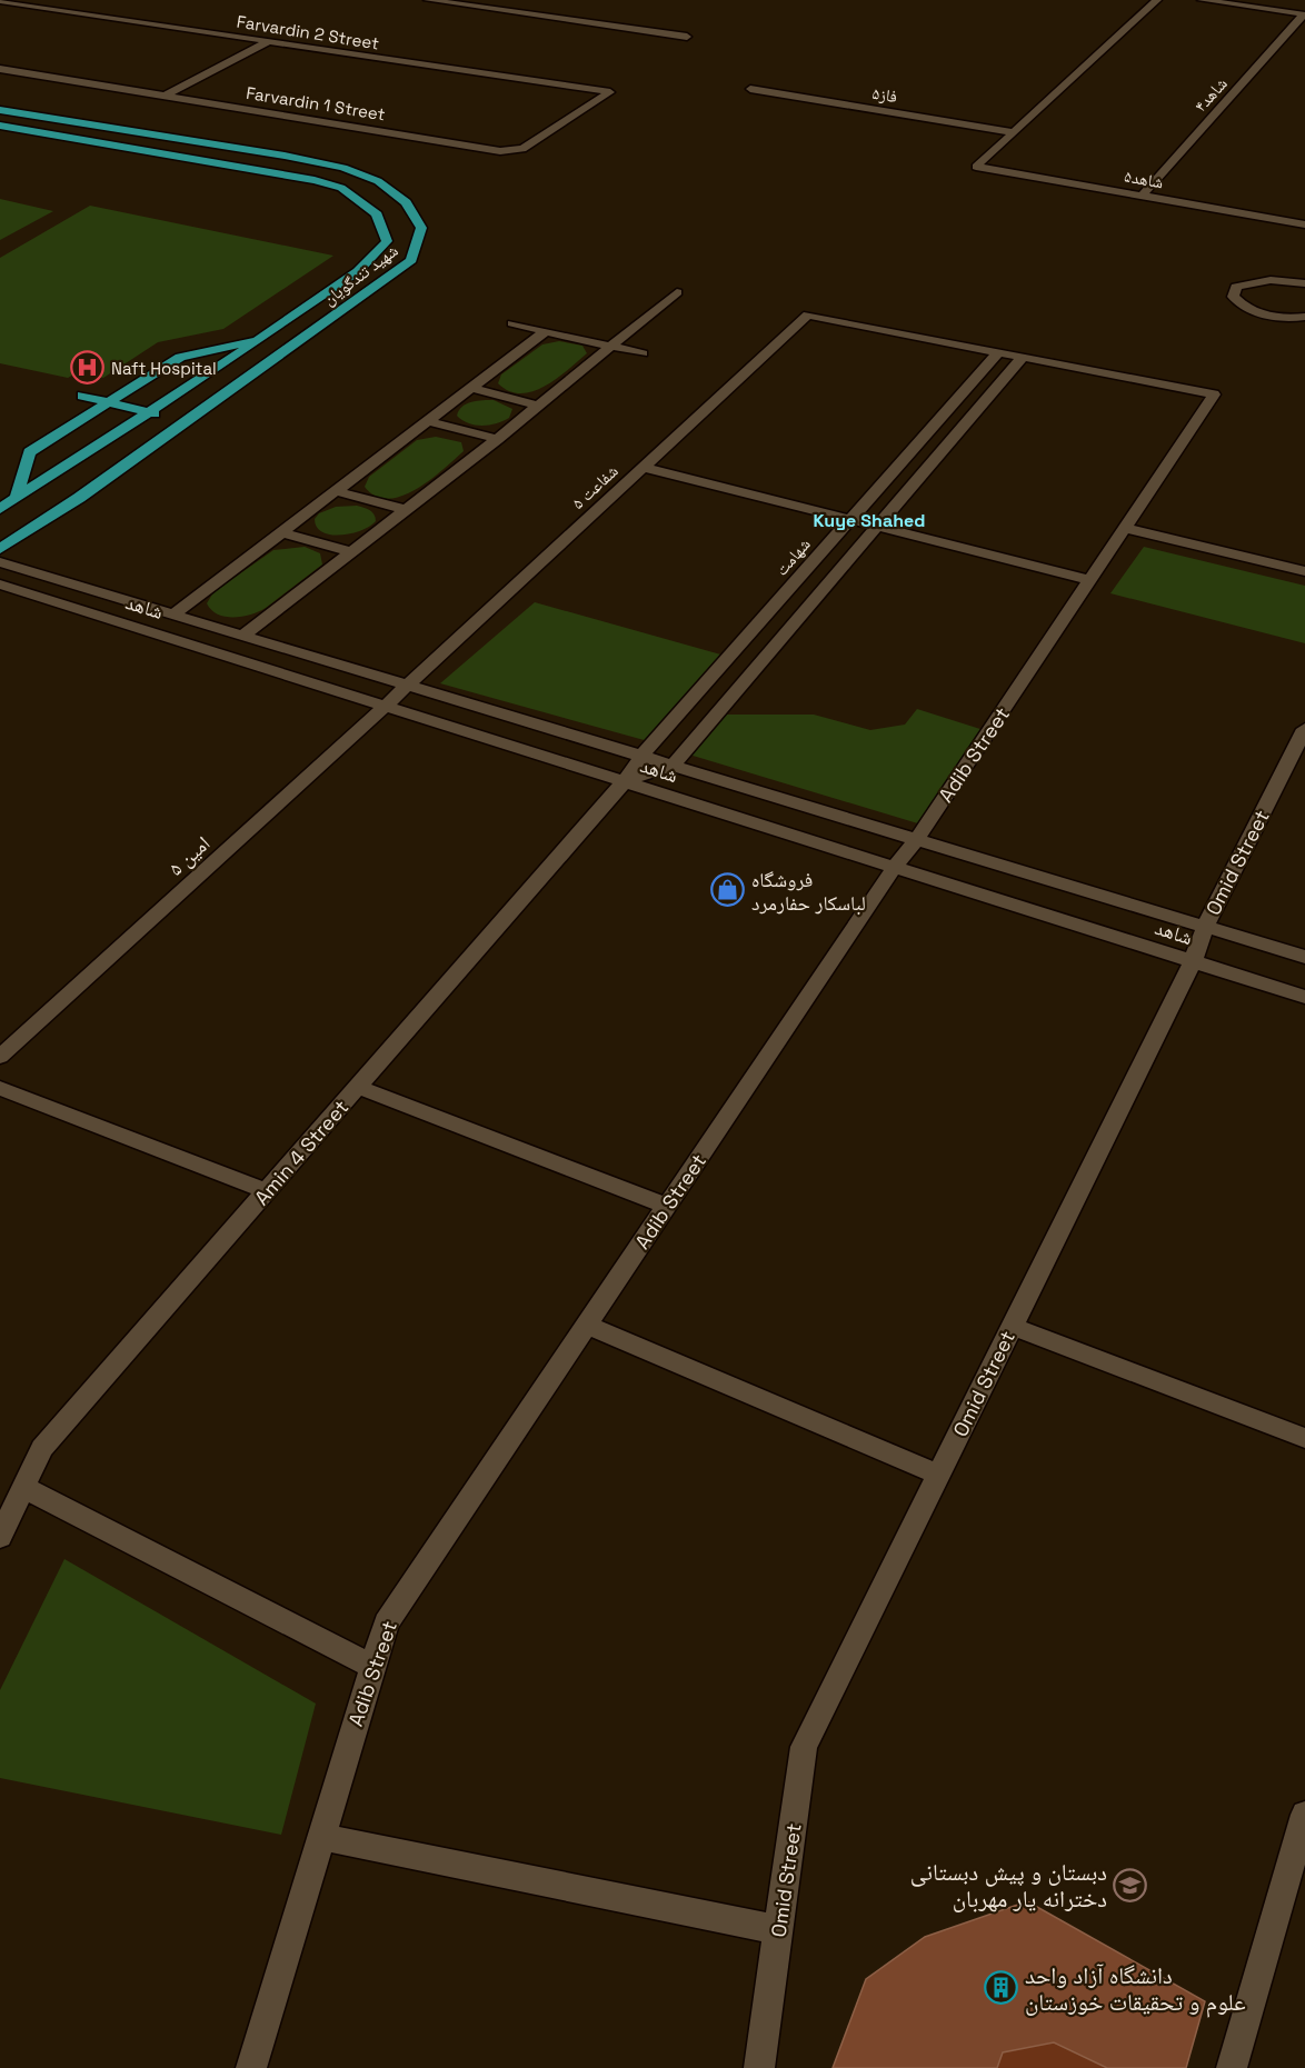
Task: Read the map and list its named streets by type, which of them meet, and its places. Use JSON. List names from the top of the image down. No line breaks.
{"streets":{"main road":["شهید تندگویان"],"street":["Farvardin 2 Street","فاز۵","شاهد۴","Farvardin 1 Street","شاهد۵","شفاعت ۵","شهامت","شاهد","Adib Street","امین ۵","Omid Street","Amin 4 Street"]},"crossings":[["Farvardin 2 Street","Farvardin 1 Street"],["فاز۵","شاهد۵"],["شاهد۴","شاهد۵"],["شفاعت ۵","شهامت"],["شفاعت ۵","شاهد"],["شفاعت ۵","امین ۵"],["شهامت","شاهد"],["شهامت","Amin 4 Street"],["شاهد","Adib Street"],["شاهد","امین ۵"],["شاهد","Omid Street"],["شاهد","Amin 4 Street"]],"districts":["Kuye Shahed"],"places":{"hospital":["Naft Hospital"],"shop":["فروشگاه لباسکار حفارمرد"],"school or university":["دبستان و پیش دبستانی دخترانه یار مهربان"],"building":["دانشگاه آزاد واحد علوم و تحقیقات خوزستان"]}}
